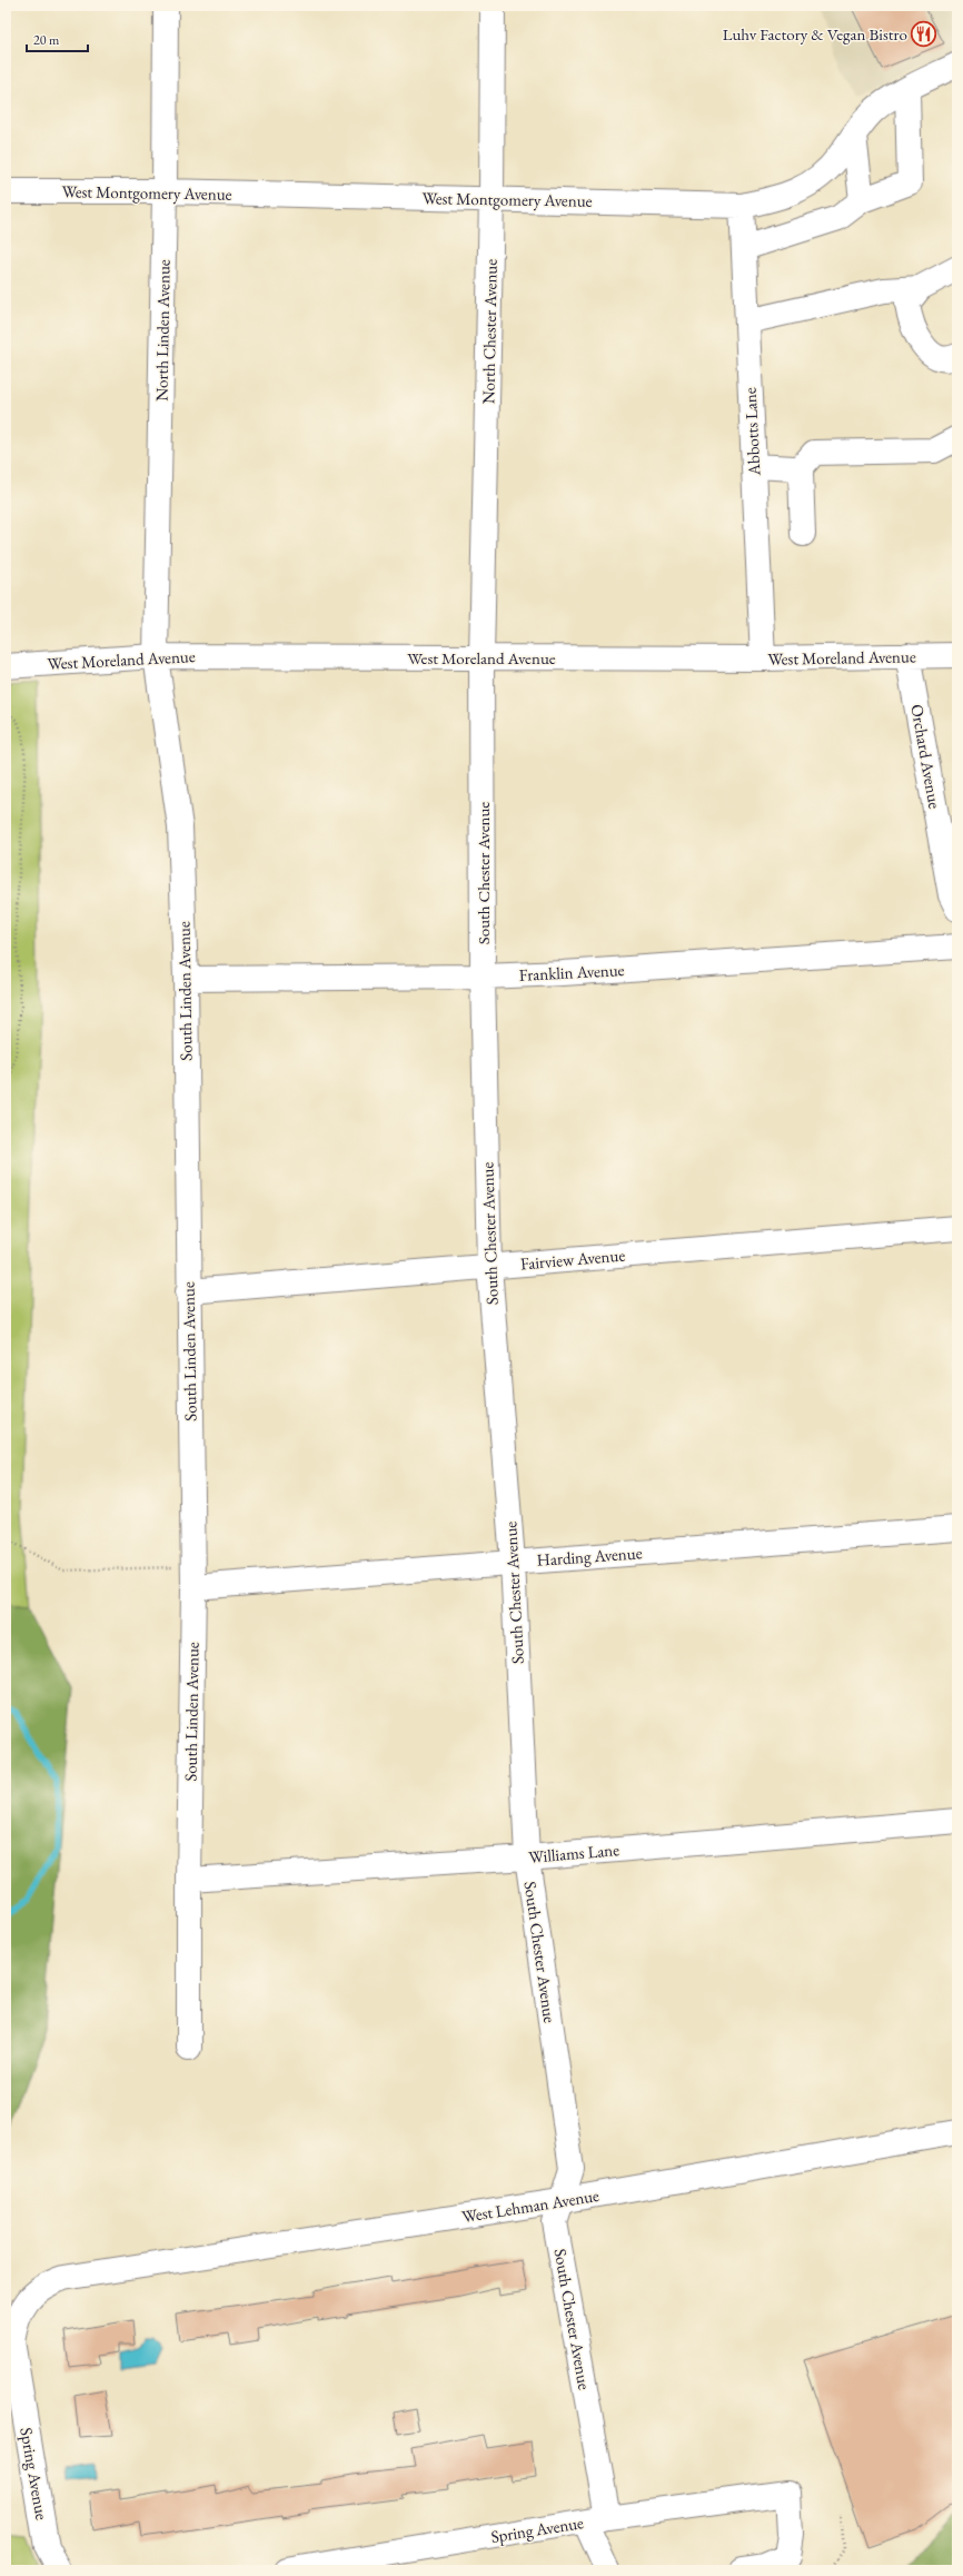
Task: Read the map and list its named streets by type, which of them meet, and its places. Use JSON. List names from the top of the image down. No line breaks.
{"streets":{"street":["West Montgomery Avenue","North Linden Avenue","North Chester Avenue","Abbotts Lane","West Moreland Avenue","Orchard Avenue","South Chester Avenue","Franklin Avenue","South Linden Avenue","Fairview Avenue","Harding Avenue","Williams Lane","West Lehman Avenue","Spring Avenue"]},"crossings":[["West Montgomery Avenue","North Linden Avenue"],["West Montgomery Avenue","North Chester Avenue"],["West Montgomery Avenue","Abbotts Lane"],["North Linden Avenue","West Moreland Avenue"],["North Linden Avenue","South Linden Avenue"],["North Chester Avenue","West Moreland Avenue"],["North Chester Avenue","South Chester Avenue"],["Abbotts Lane","West Moreland Avenue"],["West Moreland Avenue","Orchard Avenue"],["West Moreland Avenue","South Chester Avenue"],["West Moreland Avenue","South Linden Avenue"],["South Chester Avenue","Franklin Avenue"],["South Chester Avenue","Fairview Avenue"],["South Chester Avenue","Harding Avenue"],["South Chester Avenue","Williams Lane"],["South Chester Avenue","West Lehman Avenue"],["South Chester Avenue","Spring Avenue"],["Franklin Avenue","South Linden Avenue"],["South Linden Avenue","Fairview Avenue"],["South Linden Avenue","Harding Avenue"],["South Linden Avenue","Williams Lane"],["West Lehman Avenue","Spring Avenue"]],"places":{"restaurant":["Luhv Factory & Vegan Bistro"]},"scale_bar":"20 m"}
